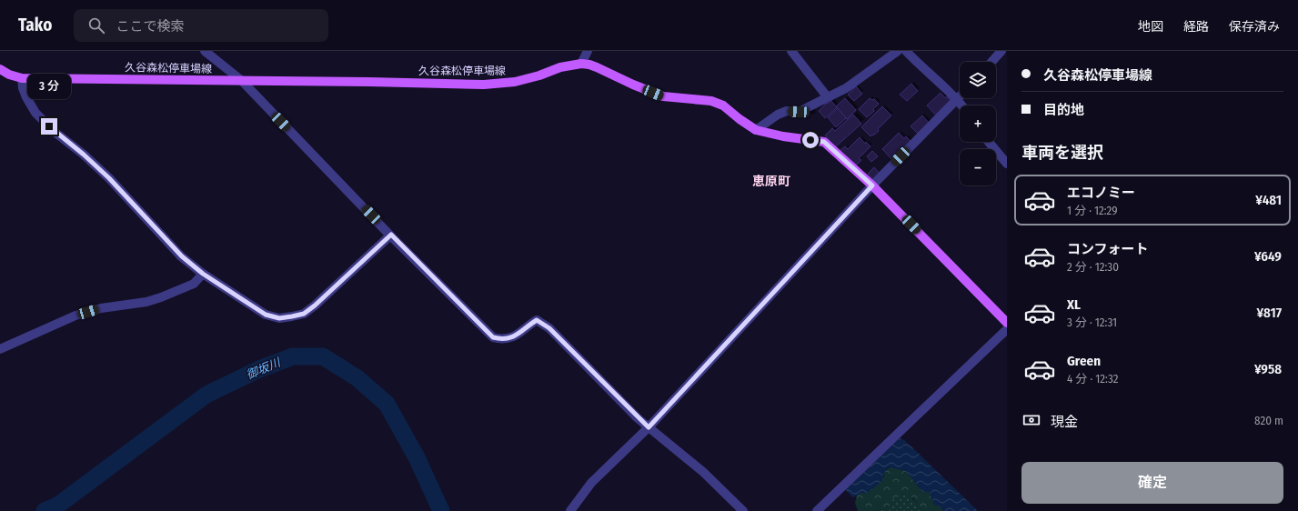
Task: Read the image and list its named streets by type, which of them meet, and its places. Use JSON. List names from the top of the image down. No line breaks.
{"streets":{"main road":["久谷森松停車場線"]},"districts":["恵原町"],"water":["御坂川"],"page":{"header":"Tako","search":"ここで検索","nav":["地図","経路","保存済み"],"banner":["久谷森松停車場線","目的地"],"map_buttons":["+","−"],"bubble":"3 分","heading":"車両を選択","list":[{"name":"エコノミー","note":"1 分 · 12:29","value":"¥481"},{"name":"コンフォート","note":"2 分 · 12:30","value":"¥649"},{"name":"XL","note":"3 分 · 12:31","value":"¥817"},{"name":"Green","note":"4 分 · 12:32","value":"¥958"}],"pay":["現金","820 m"],"buttons":"確定"}}
